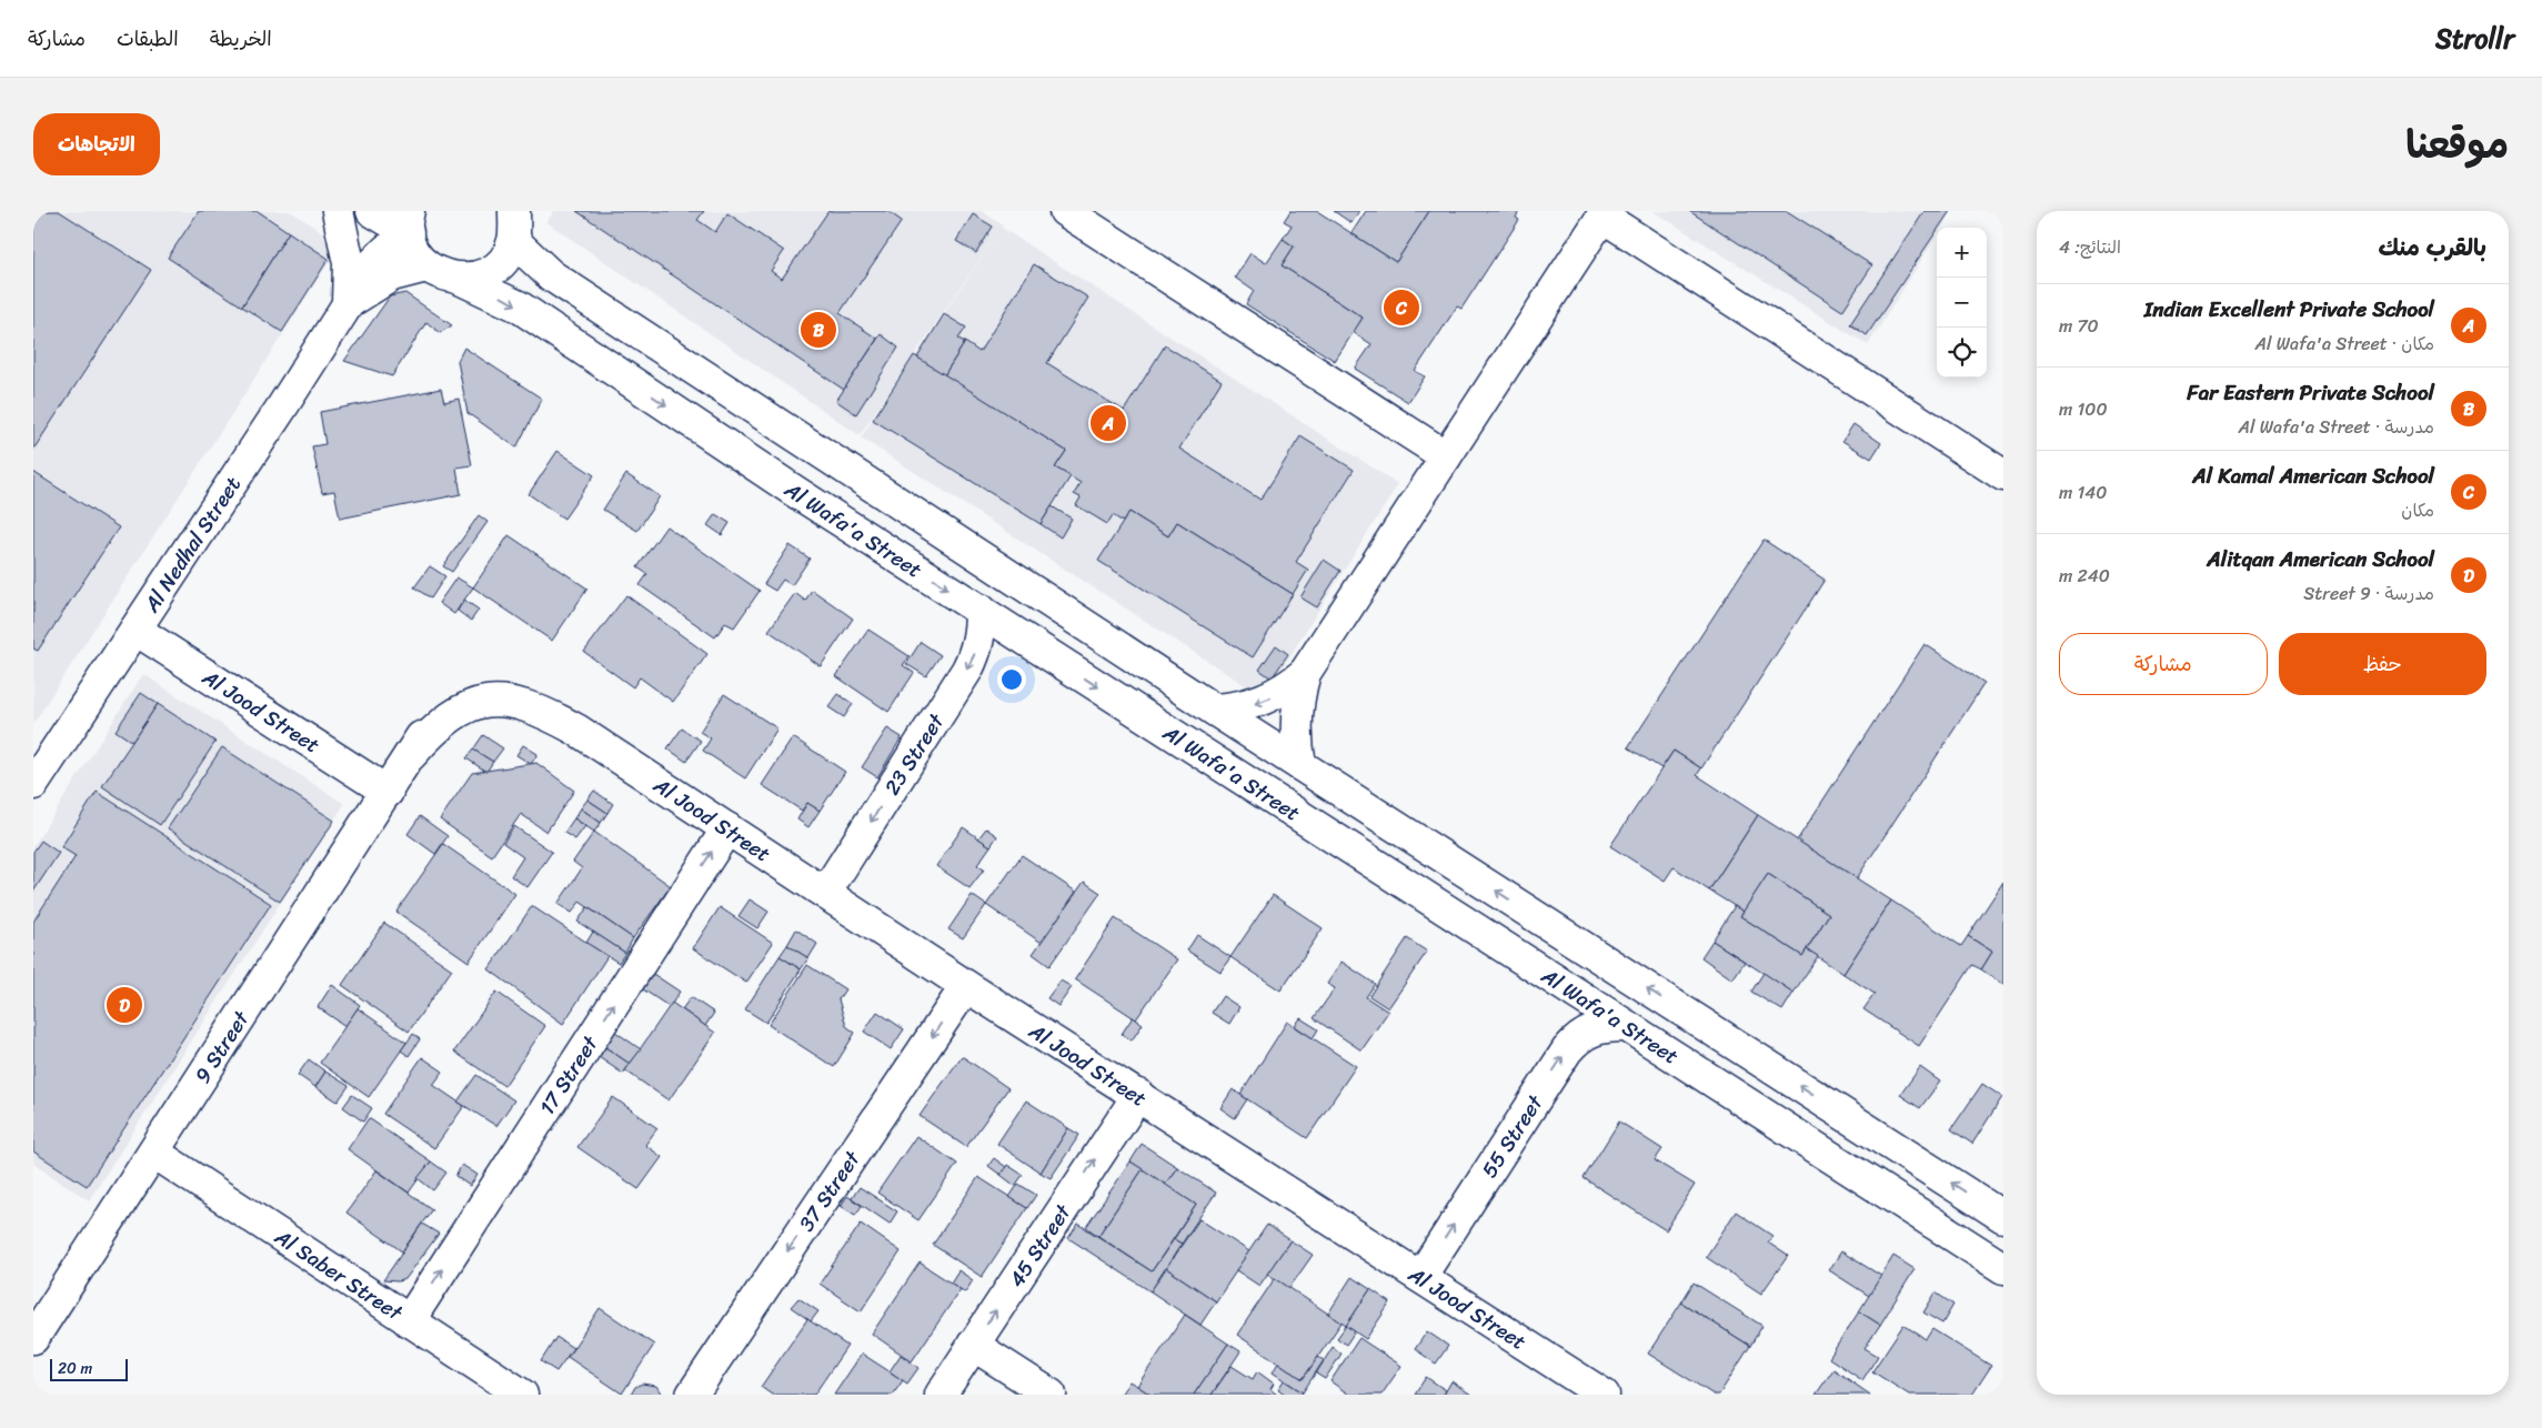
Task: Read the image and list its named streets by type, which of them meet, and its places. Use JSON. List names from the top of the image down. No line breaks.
{"streets":{"street":["Al Wafa'a Street","Al Nedhal Street","Al Jood Street","23 Street","9 Street","17 Street","55 Street","37 Street","45 Street","Al Saber Street"]},"crossings":[["Al Wafa'a Street","Al Nedhal Street"],["Al Wafa'a Street","23 Street"],["Al Wafa'a Street","55 Street"],["Al Nedhal Street","Al Jood Street"],["Al Jood Street","23 Street"],["Al Jood Street","9 Street"],["Al Jood Street","17 Street"],["Al Jood Street","55 Street"],["Al Jood Street","37 Street"],["Al Jood Street","45 Street"],["9 Street","Al Saber Street"],["17 Street","Al Saber Street"]],"one_way":["23 Street","17 Street","55 Street","37 Street","45 Street"],"scale_bar":"20 m","page":{"header":"Strollr","nav":["الخريطة","الطبقات","مشاركة"],"title":"موقعنا","buttons":["الاتجاهات",["حفظ","مشاركة"]],"heading":["بالقرب منك","النتائج: 4"],"map_buttons":["+","−"],"list":[{"mark":"A","name":"Indian Excellent Private School","note":"مكان · Al Wafa'a Street","value":"70 m"},{"mark":"B","name":"Far Eastern Private School","note":"مدرسة · Al Wafa'a Street","value":"100 m"},{"mark":"C","name":"Al Kamal American School","note":"مكان","value":"140 m"},{"mark":"D","name":"Alitqan American School","note":"مدرسة · 9 Street","value":"240 m"}],"pins":["C","B","A","D"],"scale":"20 m"}}
